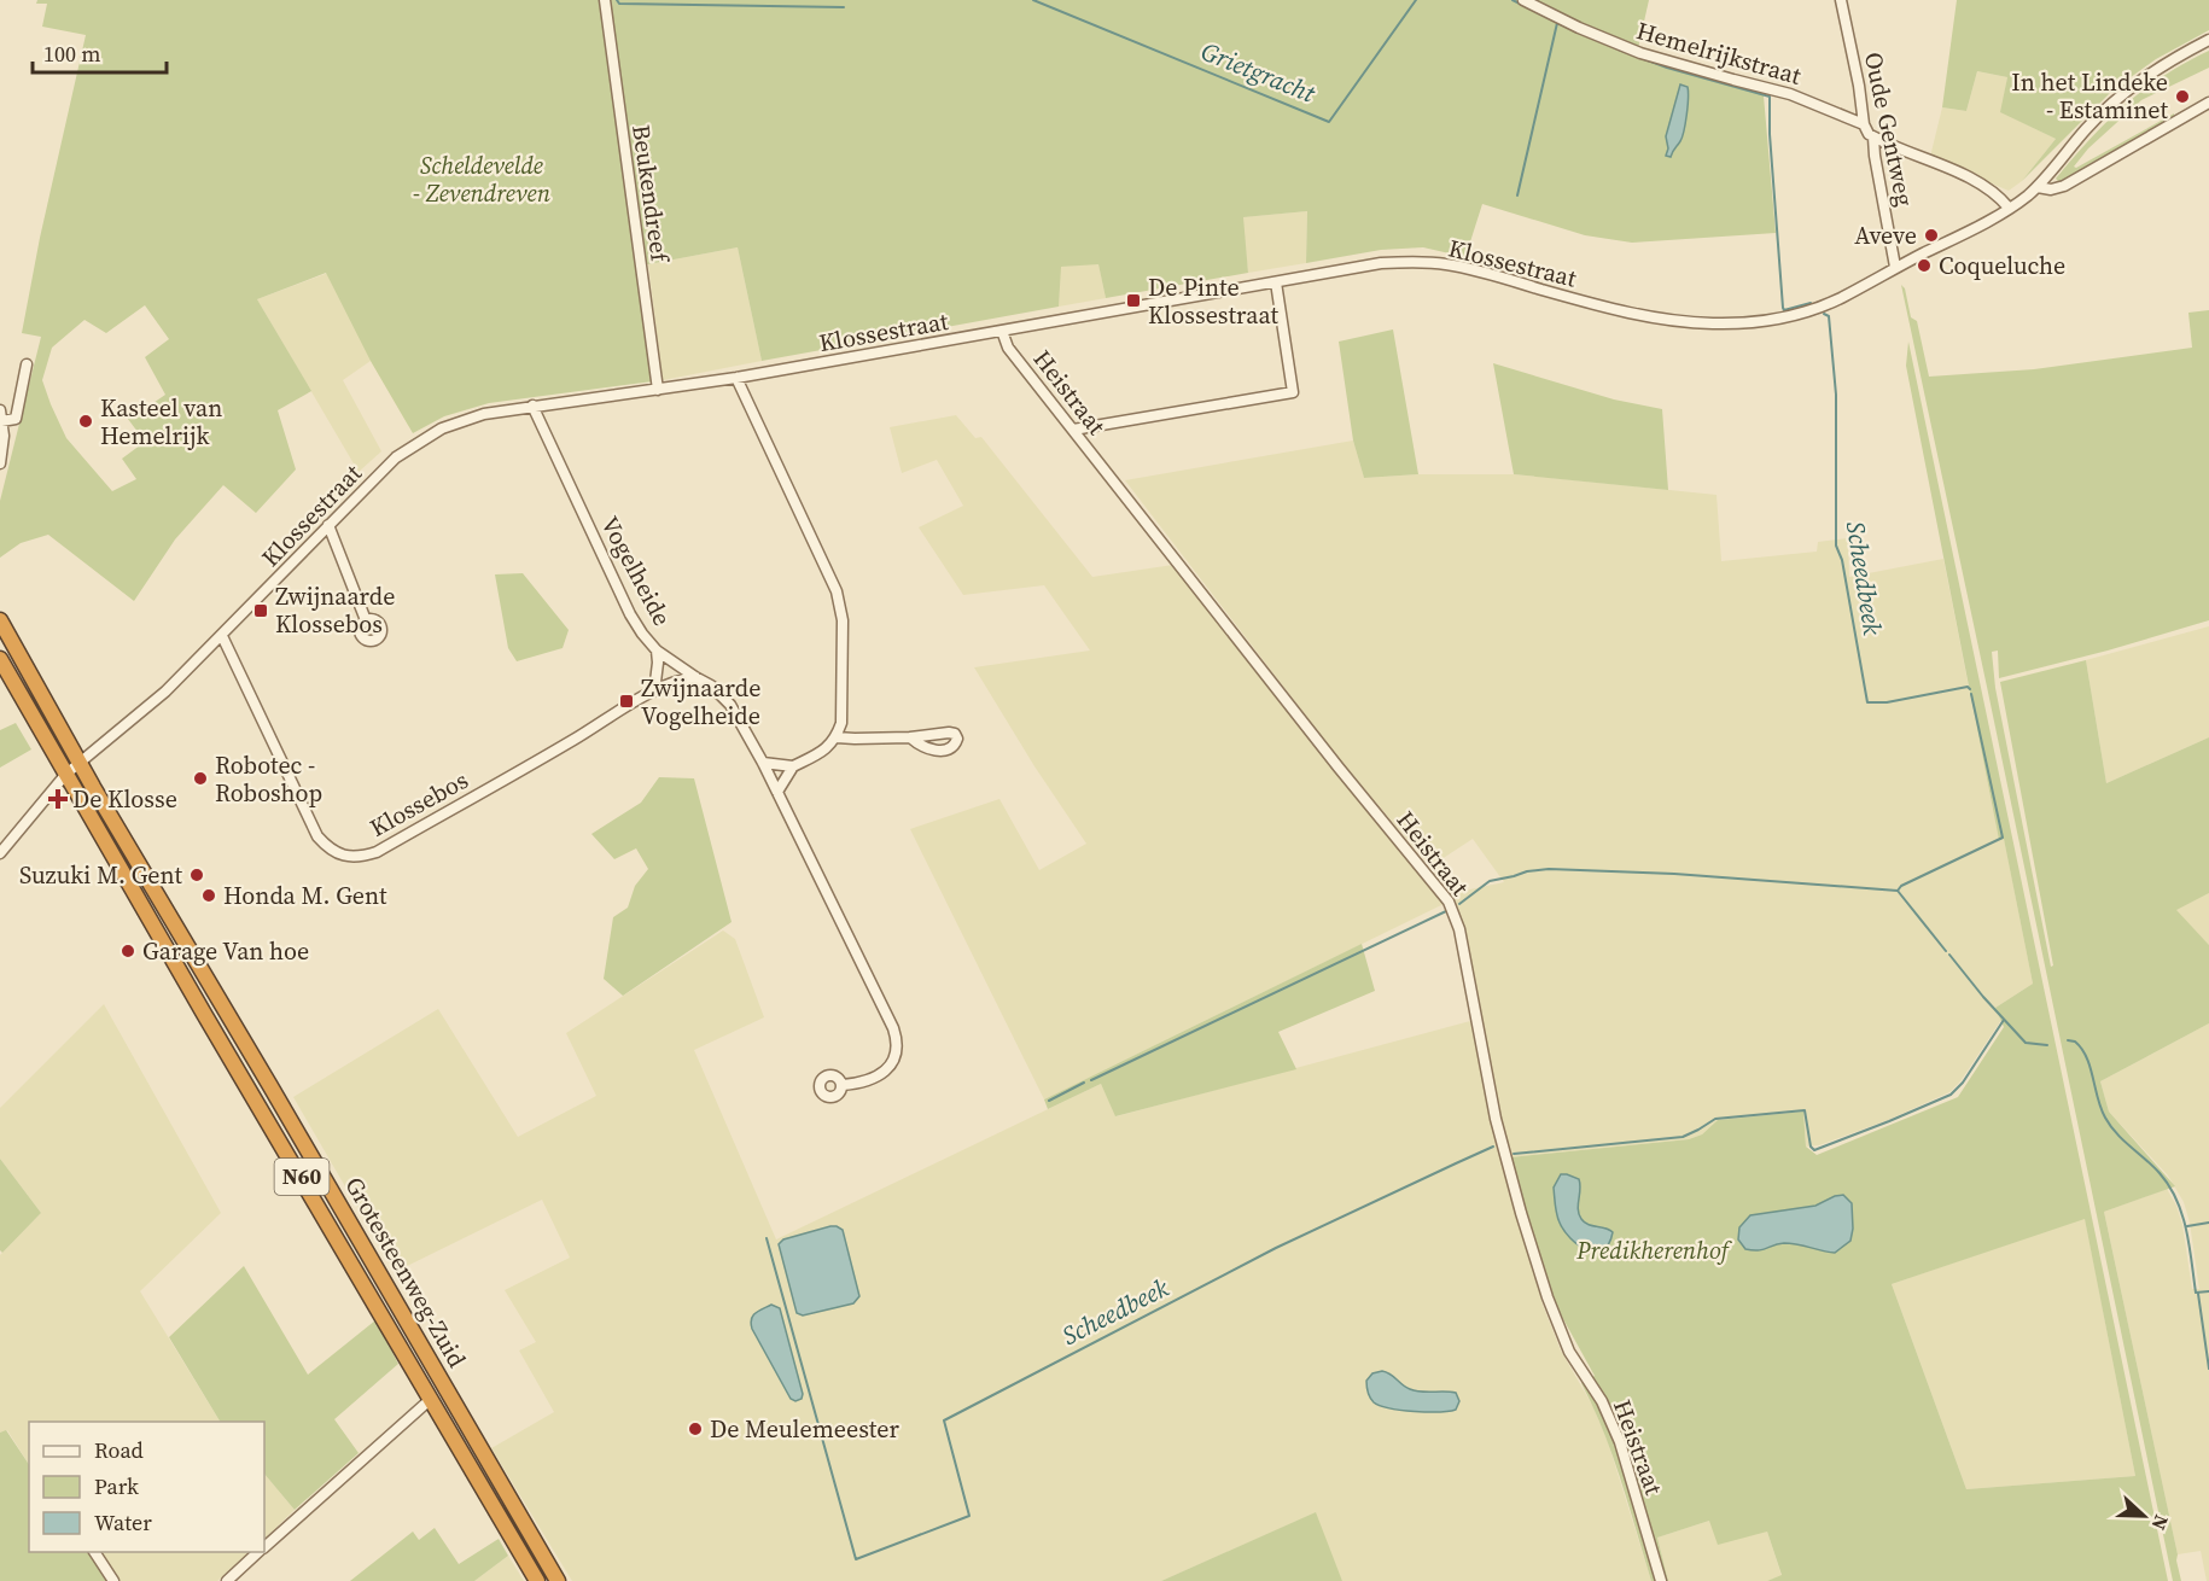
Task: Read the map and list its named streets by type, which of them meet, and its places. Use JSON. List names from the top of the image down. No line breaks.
{"streets":{"highway":["N60","Grotesteenweg-Zuid"],"street":["Hemelrijkstraat","Oude Gentweg","Beukendreef","Klossestraat","Heistraat","Vogelheide","Klossebos"]},"crossings":[["Hemelrijkstraat","Oude Gentweg"],["Oude Gentweg","Klossestraat"],["Beukendreef","Klossestraat"],["Klossestraat","Heistraat"],["Klossestraat","Vogelheide"],["Klossestraat","Klossebos"],["Klossestraat","N60"],["Klossestraat","Grotesteenweg-Zuid"],["Vogelheide","Klossebos"],["N60","Grotesteenweg-Zuid"]],"water":["Grietgracht","Scheedbeek"],"parks":["Scheldevelde - Zevendreven","Predikherenhof"],"places":{"other":["In het Lindeke - Estaminet","Aveve","Coqueluche","Kasteel van Hemelrijk","Robotec - Roboshop","Suzuki M. Gent","Honda M. Gent","Garage Van hoe","De Meulemeester"],"transit":["De Pinte Klossestraat","Zwijnaarde Klossebos","Zwijnaarde Vogelheide"],"health":["De Klosse"]},"legend":["Road","Park","Water"],"scale_bar":"100 m","north":"right"}
